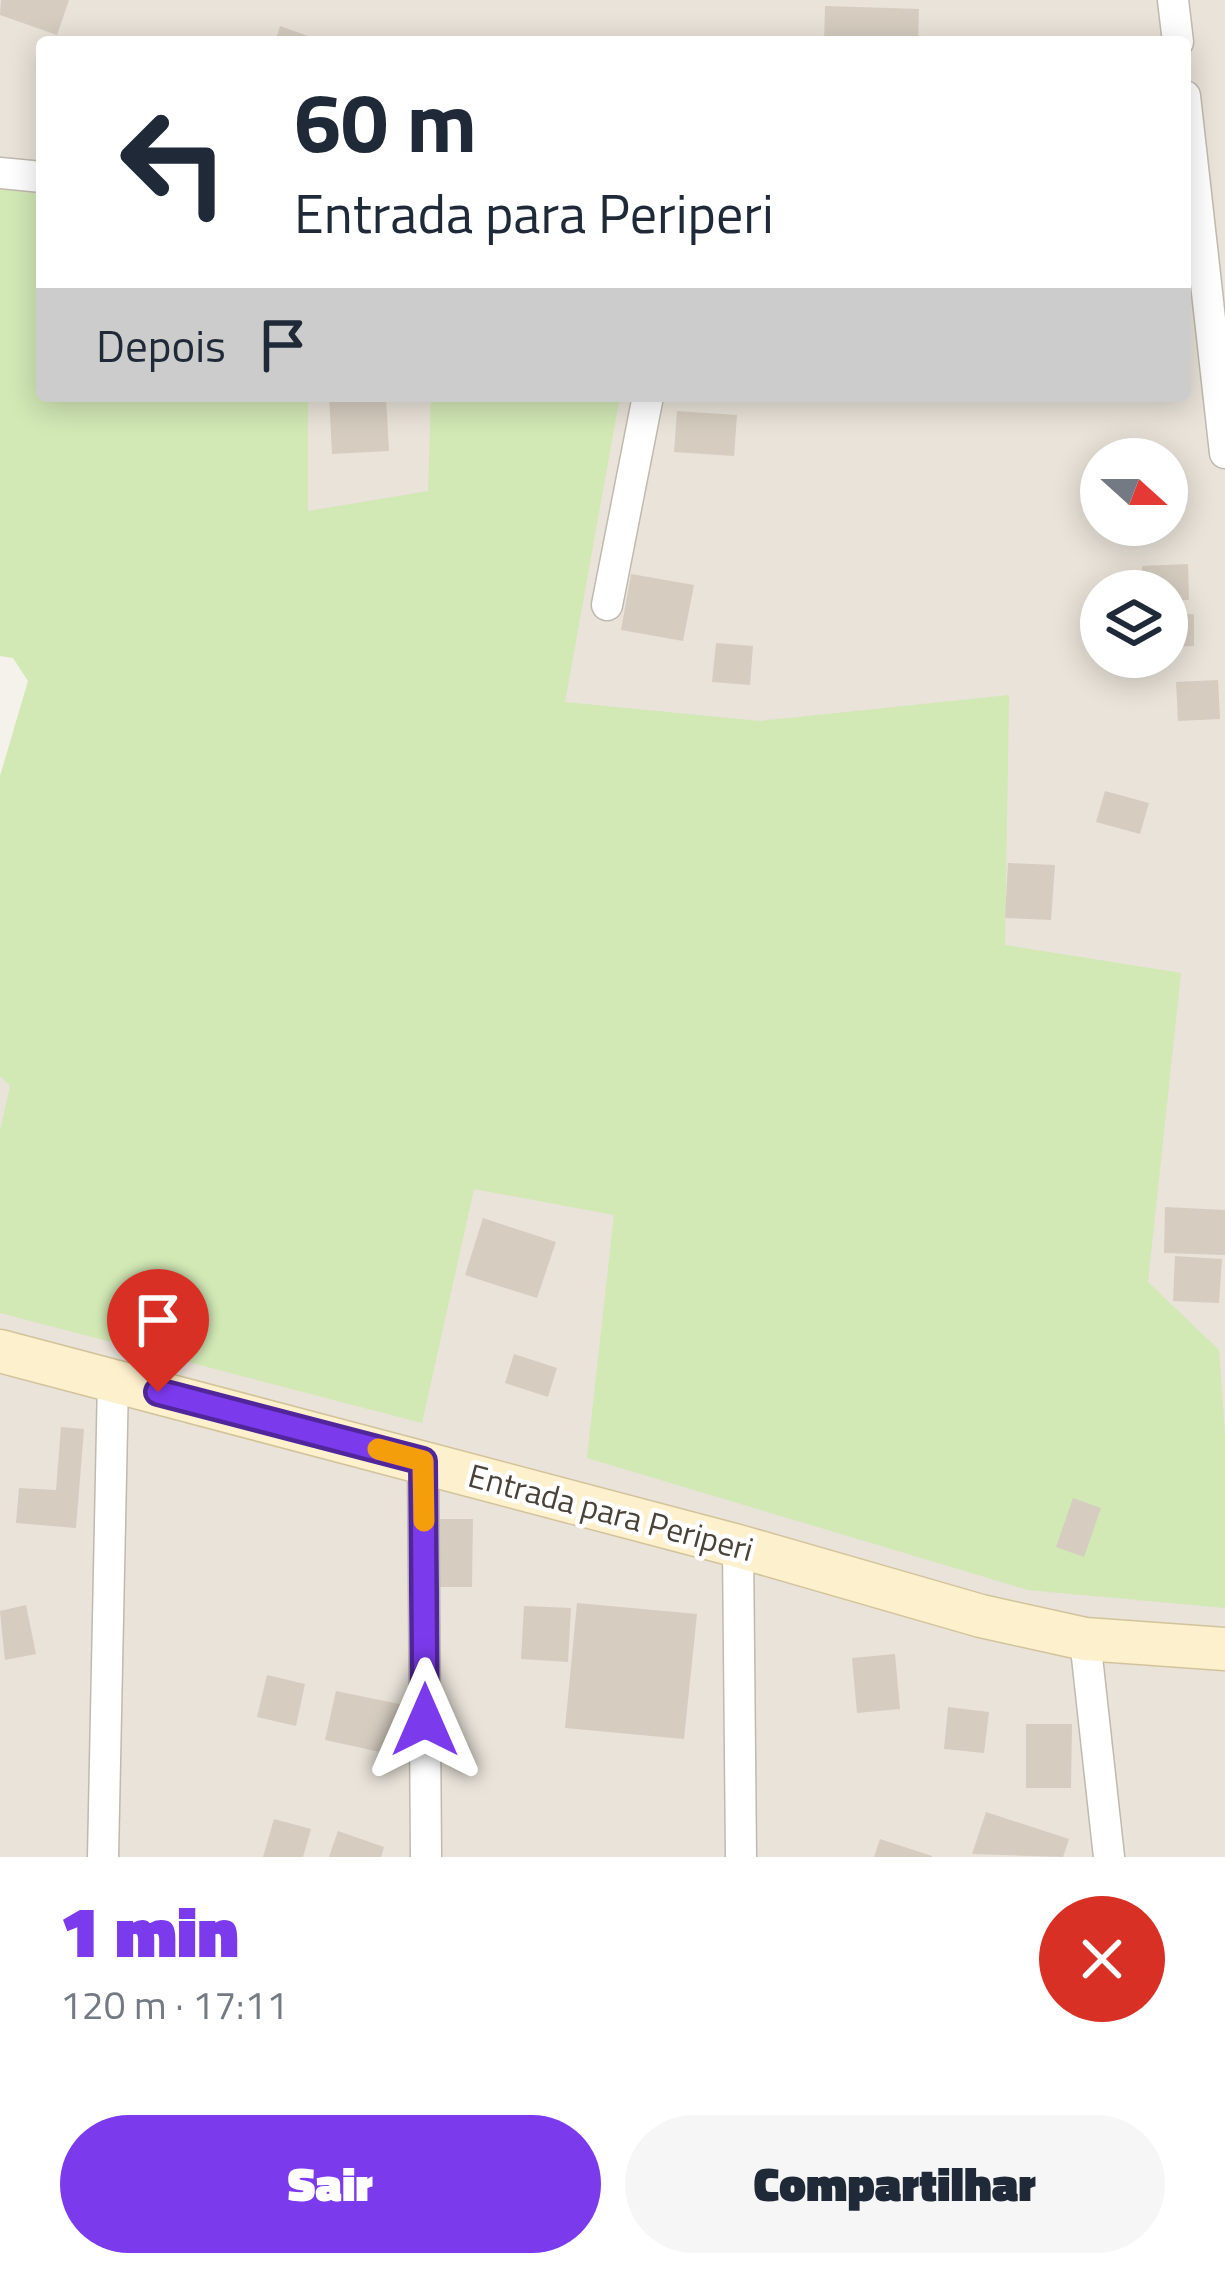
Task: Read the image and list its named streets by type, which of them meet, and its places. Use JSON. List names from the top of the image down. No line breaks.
{"streets":{"main road":["Entrada para Periperi"]},"north":"right","page":{"turn":["60 m","Entrada para Periperi"],"then":"Depois","heading":["1 min","120 m · 17:11"],"buttons":["Sair","Compartilhar"]}}
